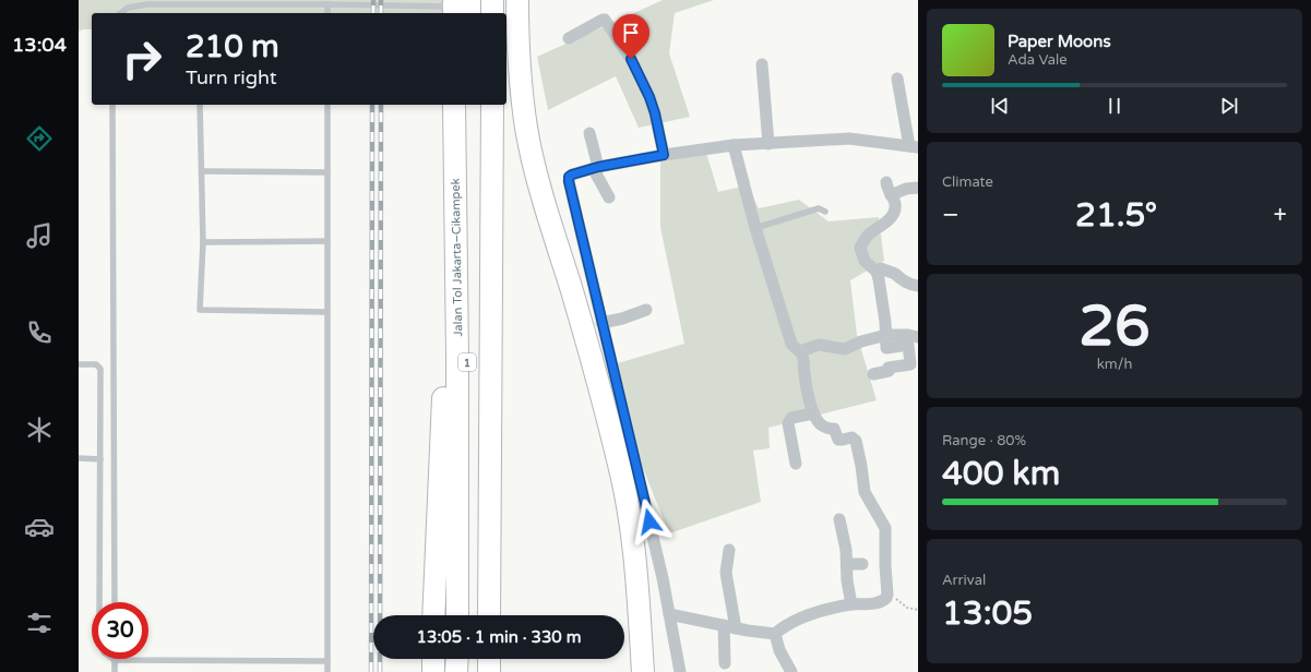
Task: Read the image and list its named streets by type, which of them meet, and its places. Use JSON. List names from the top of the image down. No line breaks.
{"streets":{"highway":["Jalan Tol Jakarta–Cikampek","1"]},"page":{"tabs":"13:04","turn":["210 m","Turn right"],"song":["Paper Moons","Ada Vale"],"tile":["Climate",["26","km/h"],["Range · 80%","400 km"],["Arrival","13:05"]],"heat":["−","21.5°","+"],"limit":"30","trip":"13:05 · 1 min · 330 m"}}
